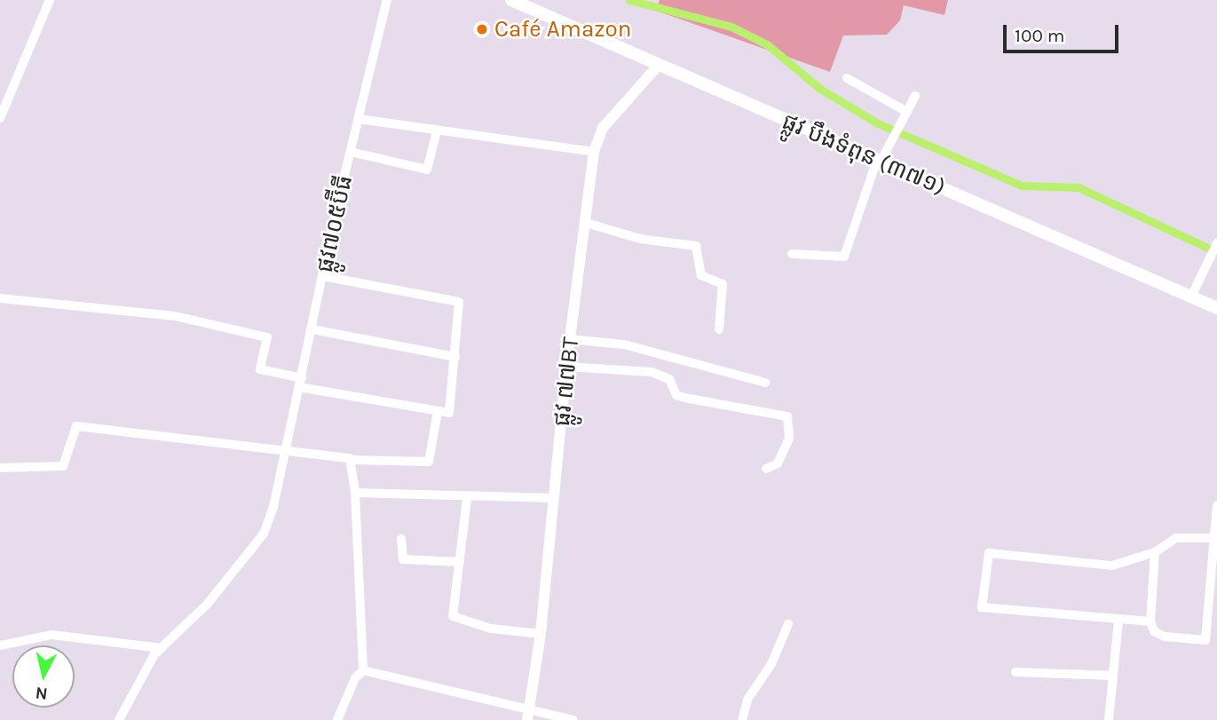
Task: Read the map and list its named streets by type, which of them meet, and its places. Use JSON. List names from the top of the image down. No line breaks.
{"streets":{"main road":["ផ្លូវ បឹងទំពុន (៣៧១)"],"street":["ផ្លូវ៧០៥ប៊ីធី","ផ្លូវ ៧៧BT"]},"crossings":[["ផ្លូវ បឹងទំពុន (៣៧១)","ផ្លូវ ៧៧BT"]],"places":["Café Amazon"],"scale_bar":"100 m","north":"bottom"}
